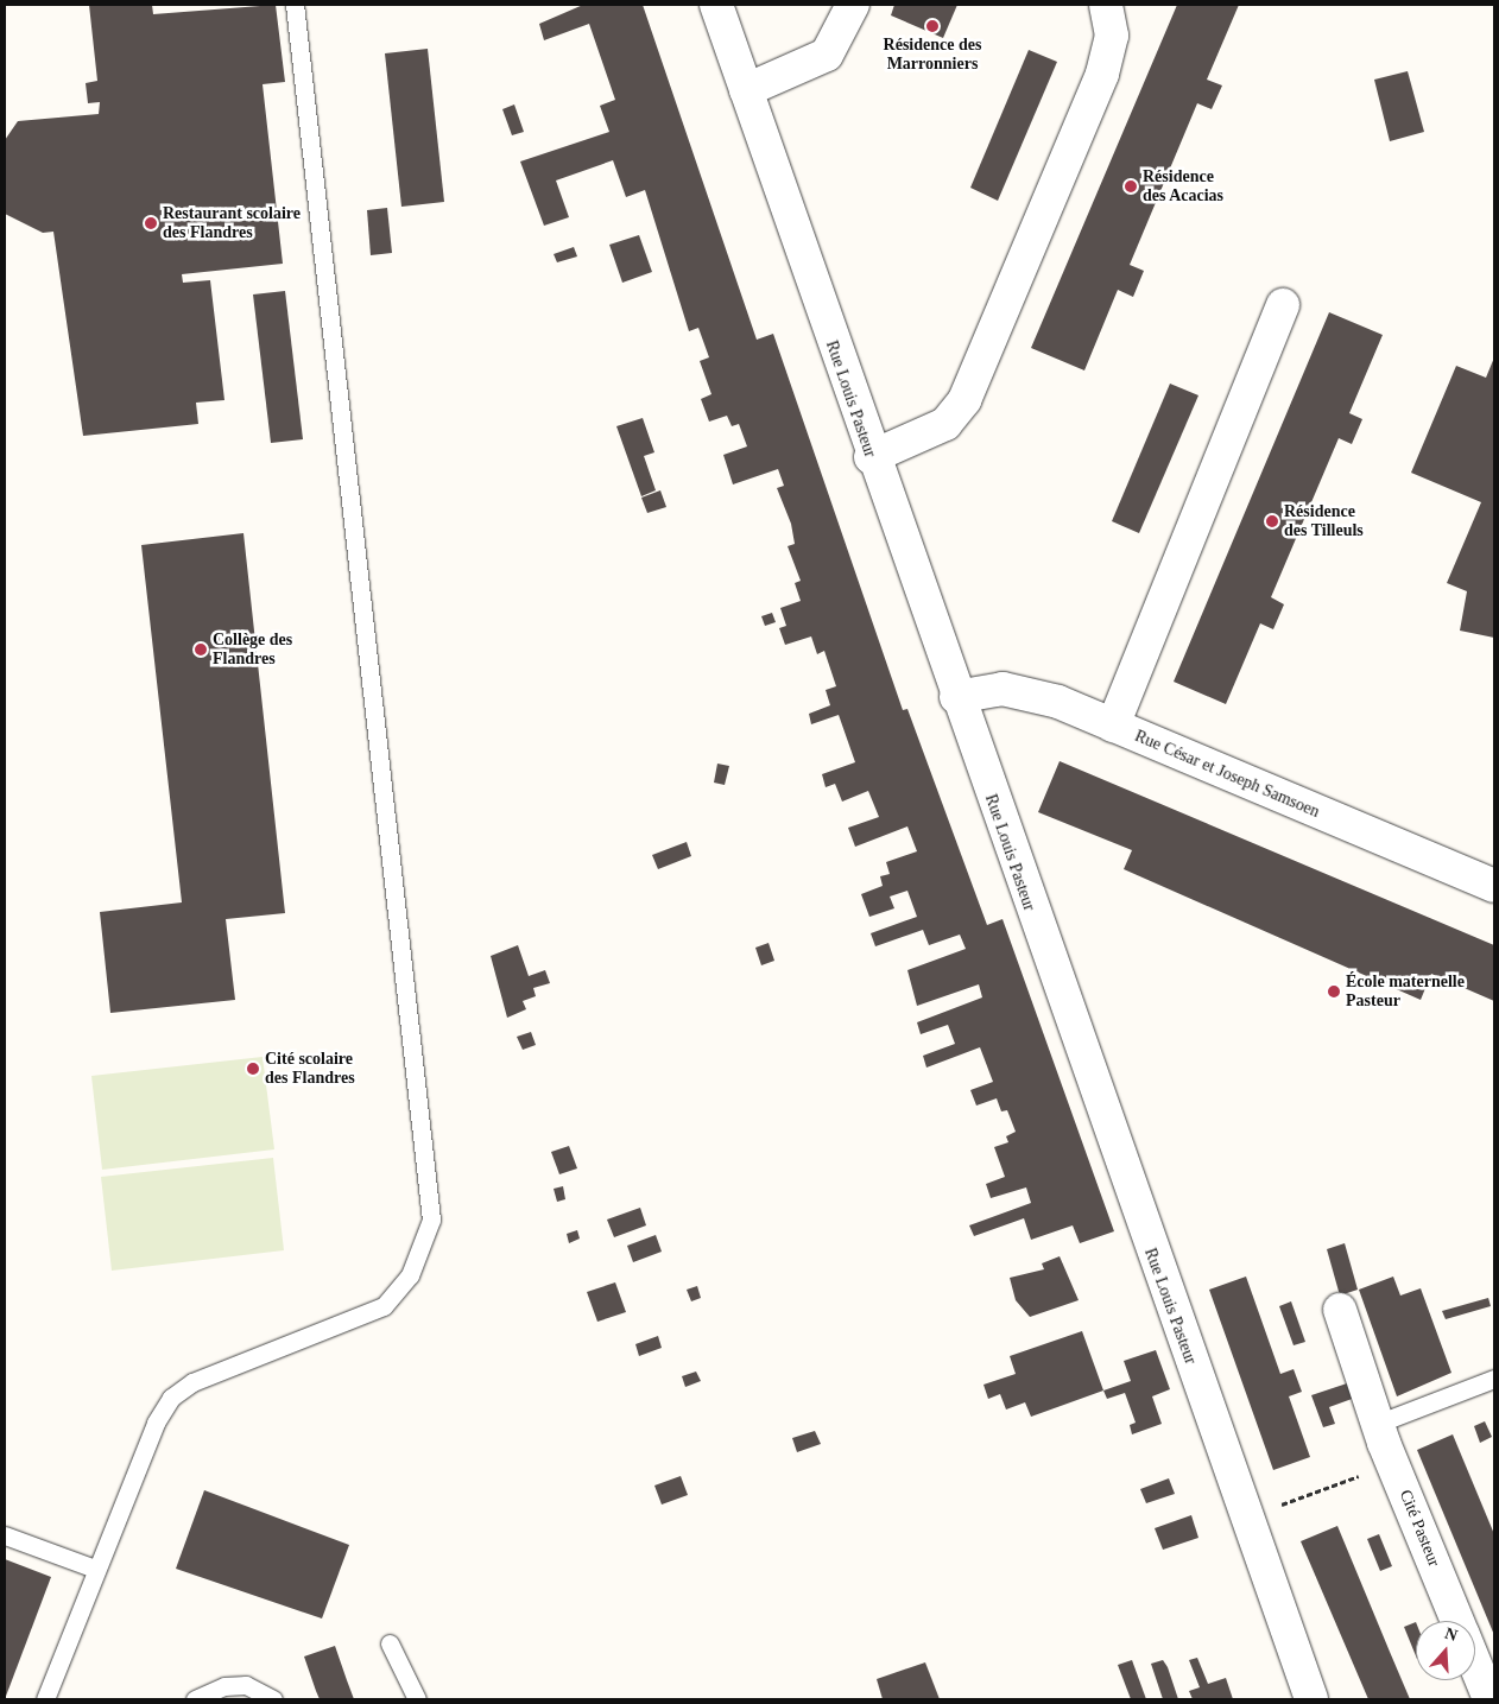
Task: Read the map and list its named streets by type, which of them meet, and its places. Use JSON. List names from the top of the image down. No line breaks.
{"streets":{"street":["Rue Louis Pasteur","Rue César et Joseph Samsoen","Cité Pasteur"]},"crossings":[["Rue Louis Pasteur","Rue César et Joseph Samsoen"]],"places":["Résidence des Marronniers","Résidence des Acacias","Restaurant scolaire des Flandres","Résidence des Tilleuls","Collège des Flandres","École maternelle Pasteur","Cité scolaire des Flandres"],"north":"top"}
